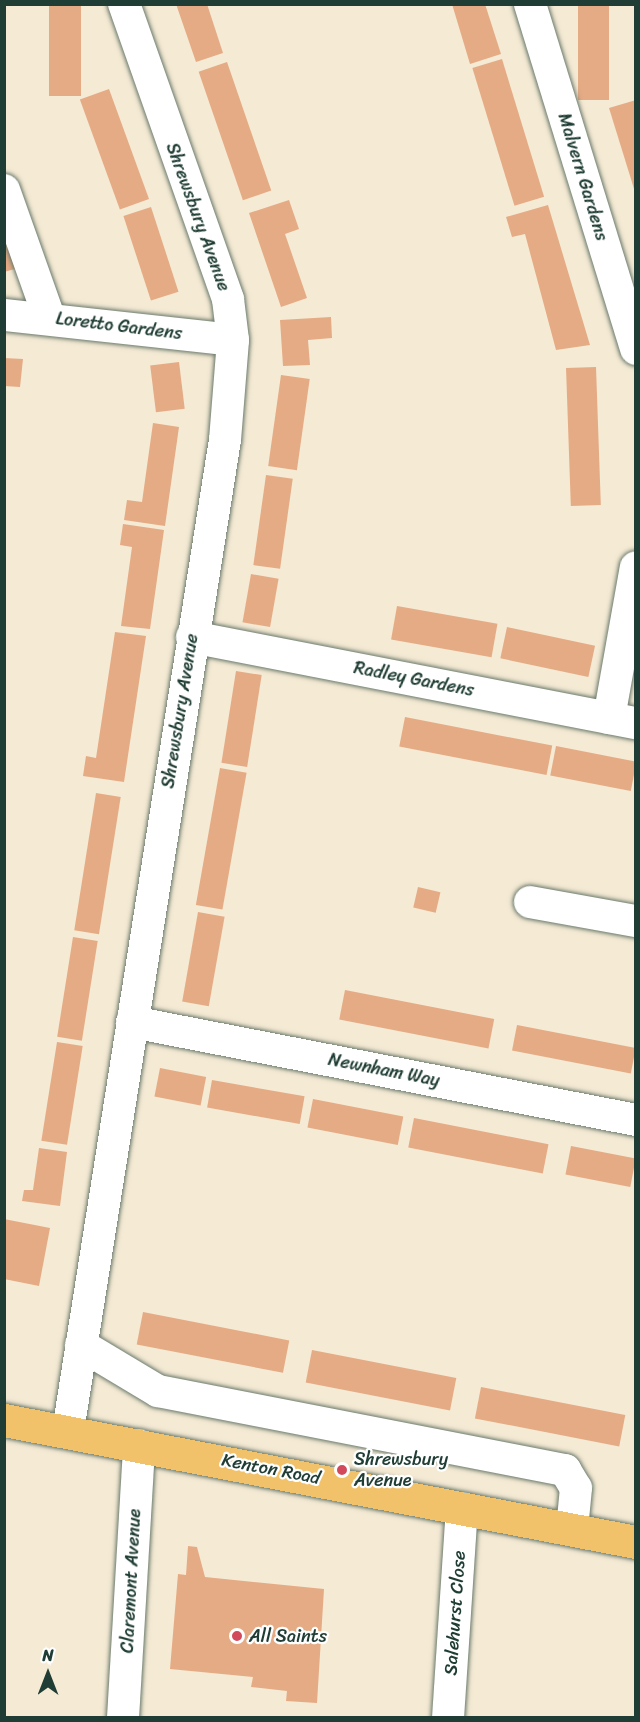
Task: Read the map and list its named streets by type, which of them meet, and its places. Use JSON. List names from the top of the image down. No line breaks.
{"streets":{"main road":["Kenton Road"],"street":["Malvern Gardens","Shrewsbury Avenue","Loretto Gardens","Radley Gardens","Newnham Way","Claremont Avenue","Salehurst Close"]},"crossings":[["Shrewsbury Avenue","Loretto Gardens"],["Shrewsbury Avenue","Radley Gardens"],["Shrewsbury Avenue","Newnham Way"],["Shrewsbury Avenue","Kenton Road"],["Kenton Road","Claremont Avenue"],["Kenton Road","Salehurst Close"]],"places":["Shrewsbury Avenue","All Saints"],"north":"top"}
